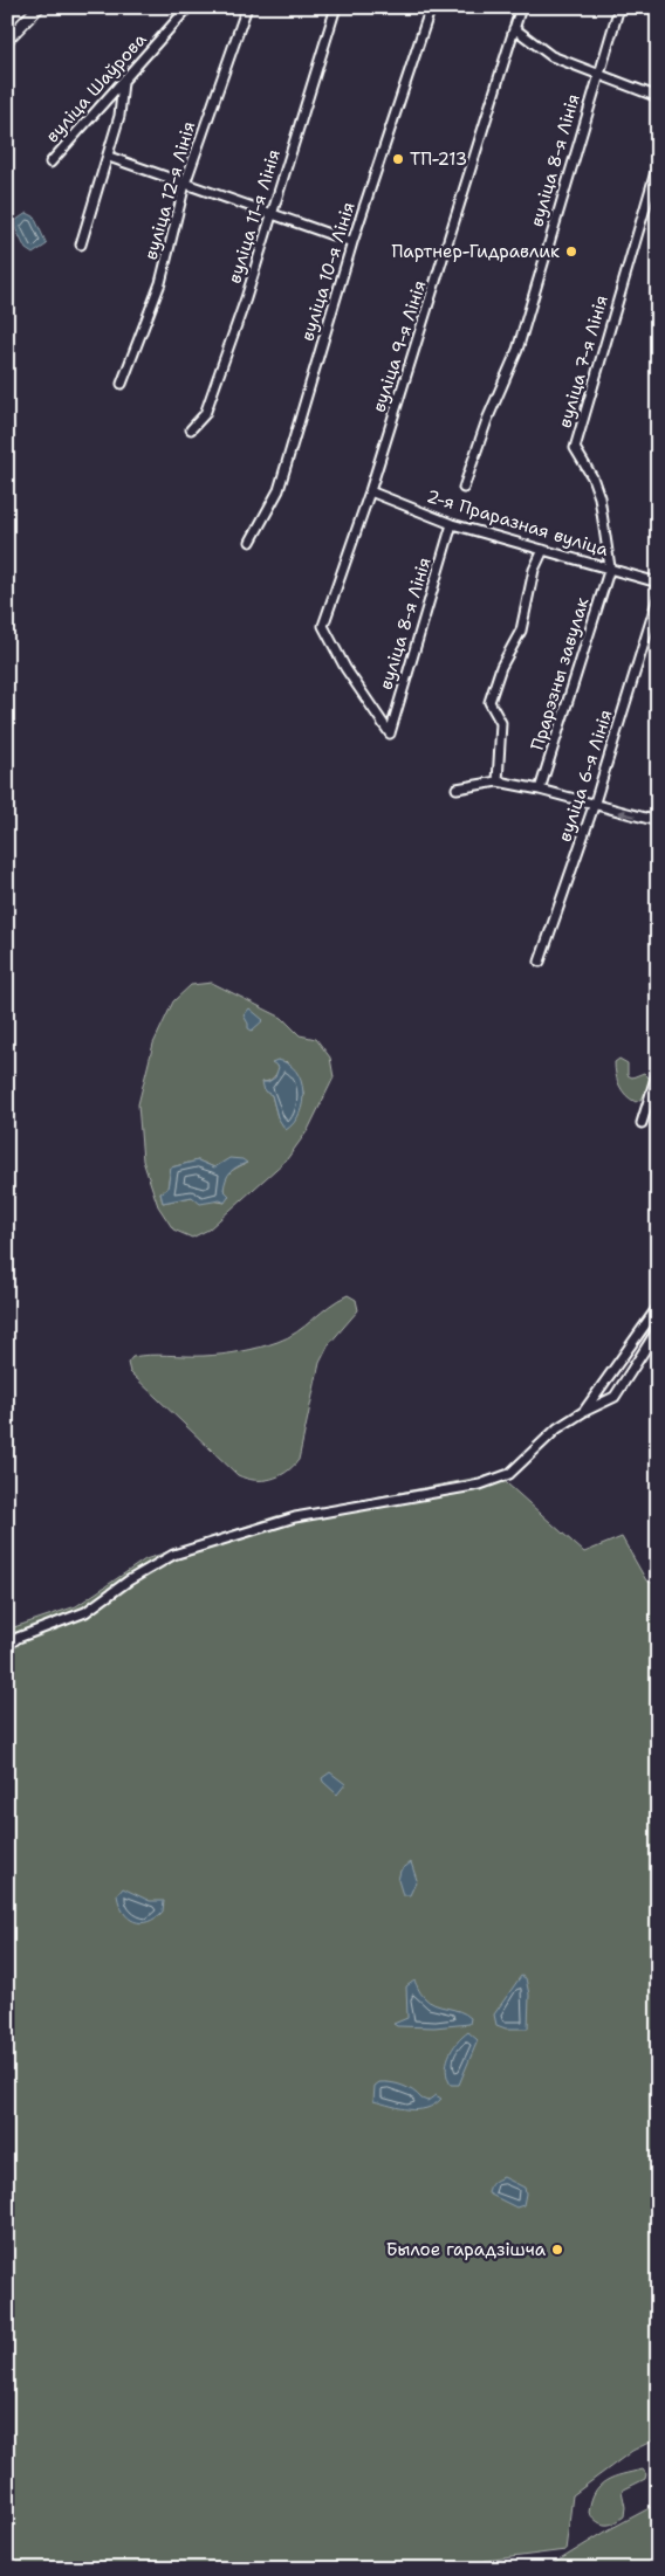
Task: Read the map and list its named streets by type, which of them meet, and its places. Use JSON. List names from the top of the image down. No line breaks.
{"streets":{"street":["вуліца Шаўрова","вуліца 8-я Лінія","вуліца 12-я Лінія","вуліца 11-я Лінія","вуліца 10-я Лінія","вуліца 9-я Лінія","вуліца 7-я Лінія","2-я Праразная вуліца","Прарэзны завулак","вуліца 6-я Лінія"]},"crossings":[["вуліца 8-я Лінія","вуліца 9-я Лінія"],["вуліца 8-я Лінія","2-я Праразная вуліца"],["вуліца 9-я Лінія","2-я Праразная вуліца"],["вуліца 7-я Лінія","2-я Праразная вуліца"],["вуліца 7-я Лінія","Прарэзны завулак"],["2-я Праразная вуліца","Прарэзны завулак"]],"places":["ТП-213","Партнер-Гидравлик","Былое гарадзішча"]}
